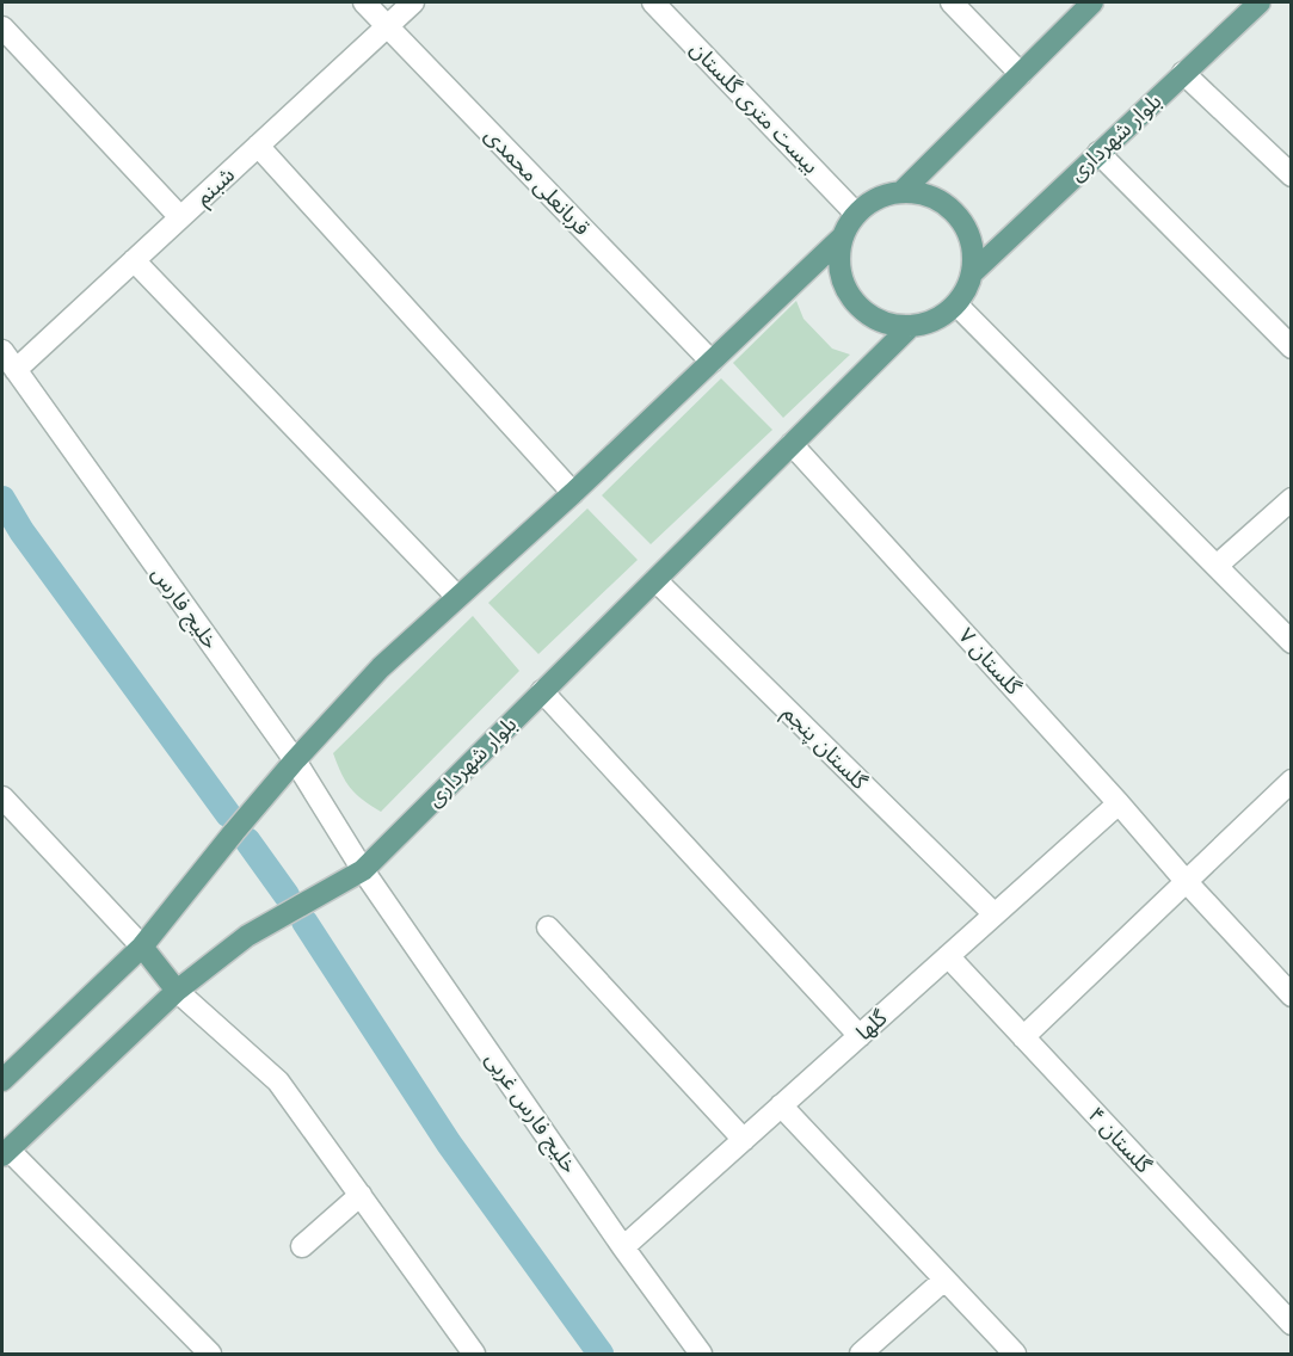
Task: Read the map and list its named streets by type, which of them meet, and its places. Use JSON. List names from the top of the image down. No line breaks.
{"streets":{"main road":["بلوار شهرداری"],"street":["بیست متری گلستان","قربانعلی محمدی","شبنم","خلیج فارس","گلستان ۷","گلستان پنجم","گلها","خلیج فارس غربی","گلستان ۴"]},"crossings":[["بیست متری گلستان","بلوار شهرداری"],["بلوار شهرداری","خلیج فارس"],["بلوار شهرداری","گلستان ۷"],["بلوار شهرداری","گلستان پنجم"],["بلوار شهرداری","خلیج فارس غربی"],["قربانعلی محمدی","شبنم"],["شبنم","خلیج فارس"],["خلیج فارس","خلیج فارس غربی"],["گلستان ۷","گلها"],["گلستان پنجم","گلها"],["گلها","خلیج فارس غربی"],["گلها","گلستان ۴"]]}
